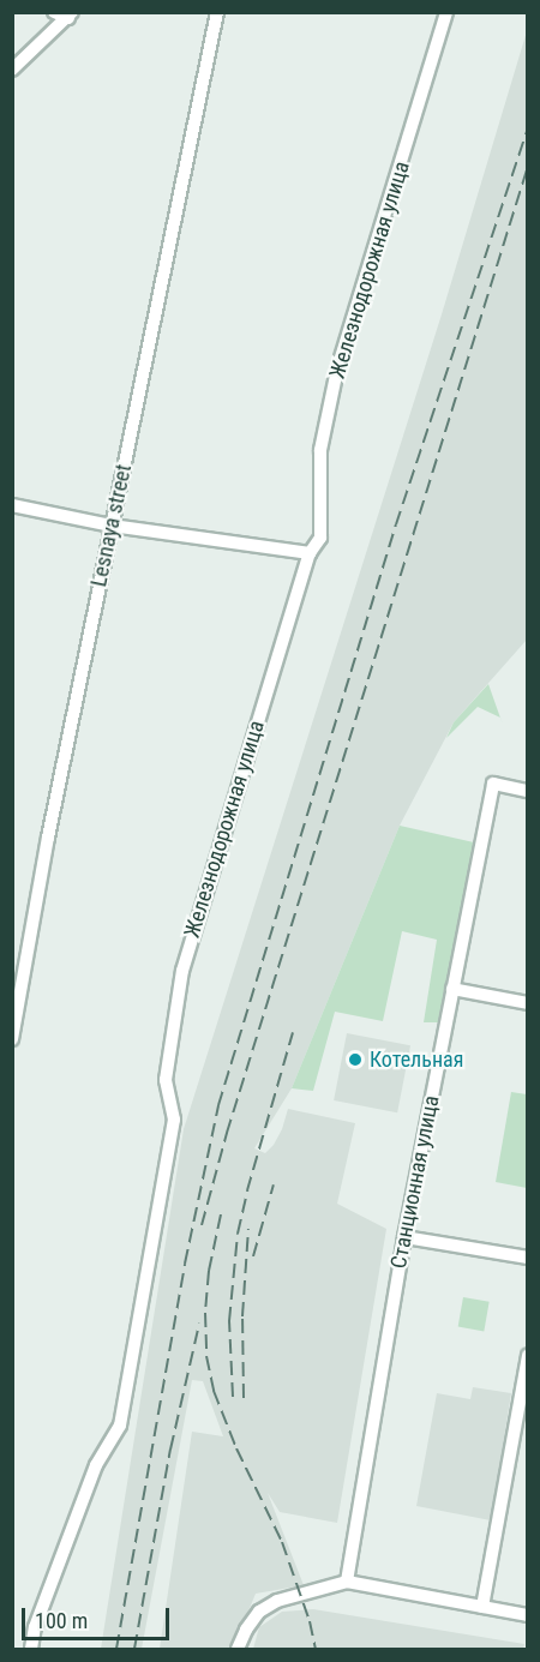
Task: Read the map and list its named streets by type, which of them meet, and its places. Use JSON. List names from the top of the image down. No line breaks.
{"streets":{"street":["Железнодорожная улица","Lesnaya street","Станционная улица"]},"places":["Котельная"],"scale_bar":"100 m"}
